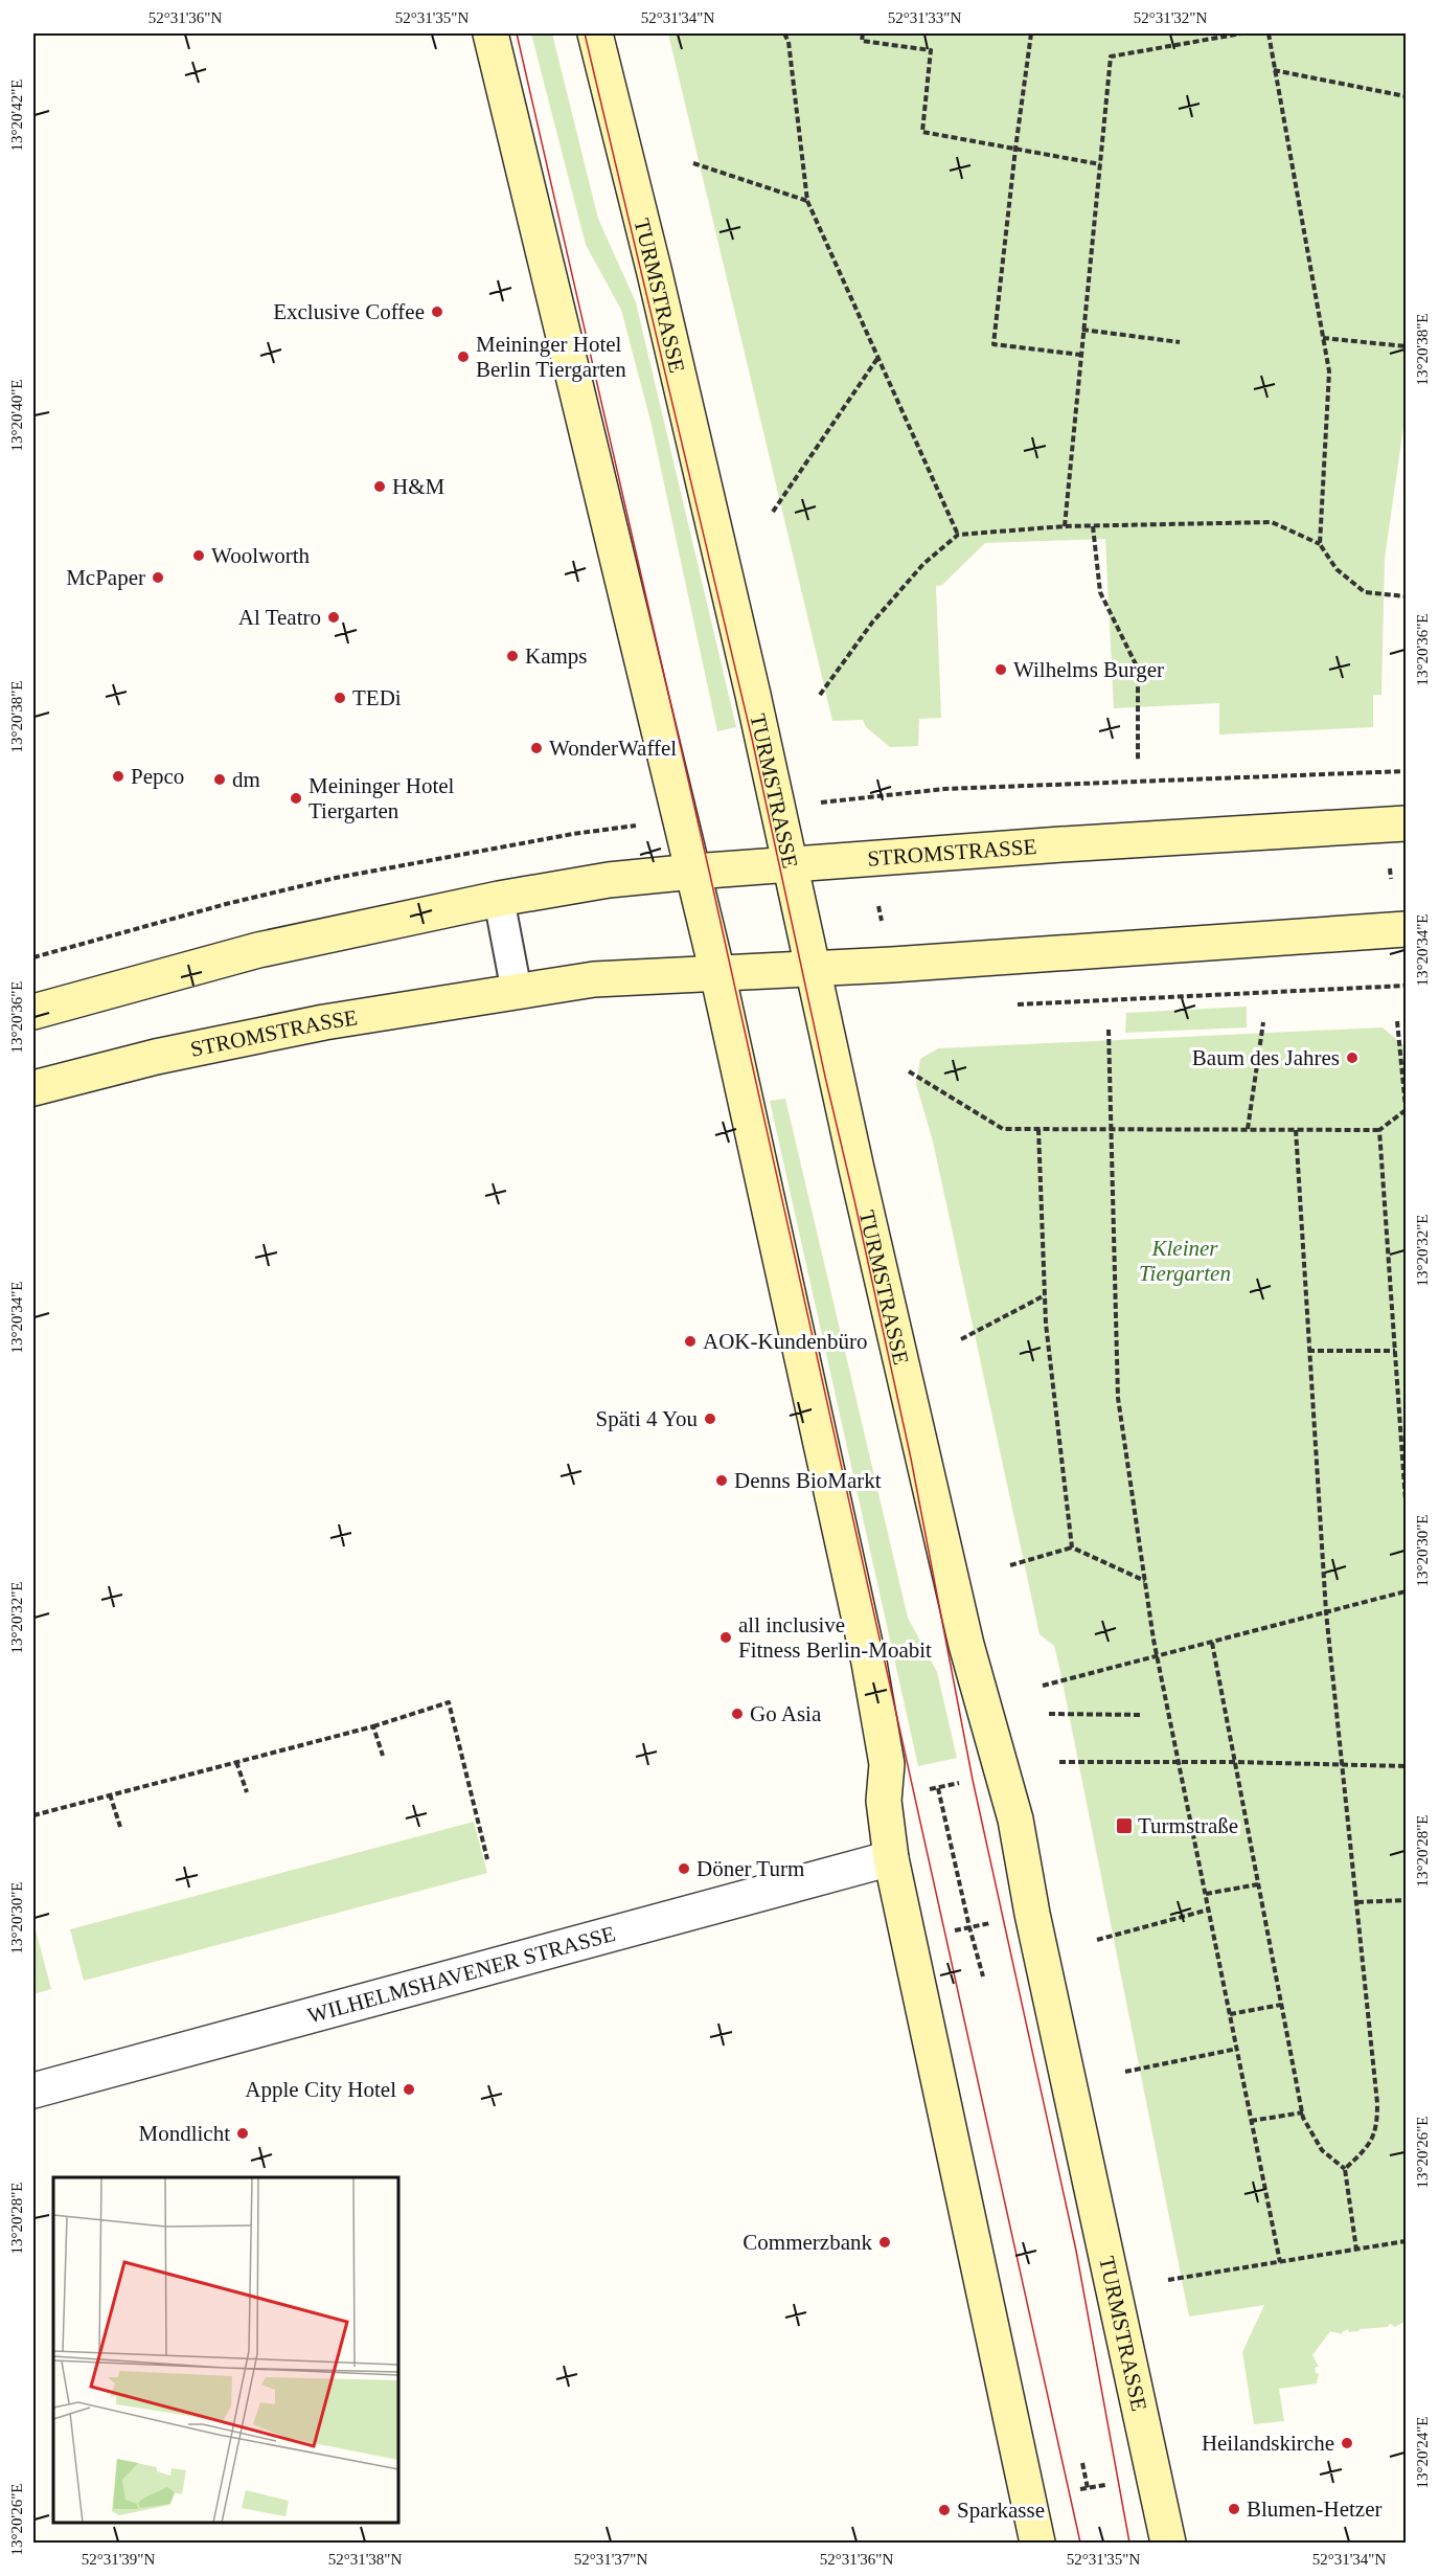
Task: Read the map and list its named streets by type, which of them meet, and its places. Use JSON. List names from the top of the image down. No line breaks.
{"streets":{"main road":["TURMSTRASSE","STROMSTRASSE"],"street":["WILHELMSHAVENER STRASSE"]},"crossings":[["TURMSTRASSE","STROMSTRASSE"]],"parks":["Kleiner Tiergarten"],"places":{"other":["Exclusive Coffee","Meininger Hotel Berlin Tiergarten","H&M","Woolworth","McPaper","Al Teatro","Kamps","Wilhelms Burger","TEDi","WonderWaffel","Pepco","dm","Meininger Hotel Tiergarten","Baum des Jahres","AOK-Kundenbüro","Späti 4 You","Denns BioMarkt","all inclusive Fitness Berlin-Moabit","Go Asia","Döner Turm","Apple City Hotel","Mondlicht","Commerzbank","Heilandskirche","Blumen-Hetzer","Sparkasse"],"transit":["Turmstraße"]},"coordinates":["52°31'36\"N","52°31'35\"N","52°31'34\"N","52°31'33\"N","52°31'32\"N","13°20'42\"E","13°20'38\"E","13°20'40\"E","13°20'36\"E","13°20'34\"E","13°20'32\"E","13°20'30\"E","13°20'28\"E","13°20'26\"E","13°20'24\"E","52°31'39\"N","52°31'38\"N","52°31'37\"N"]}
